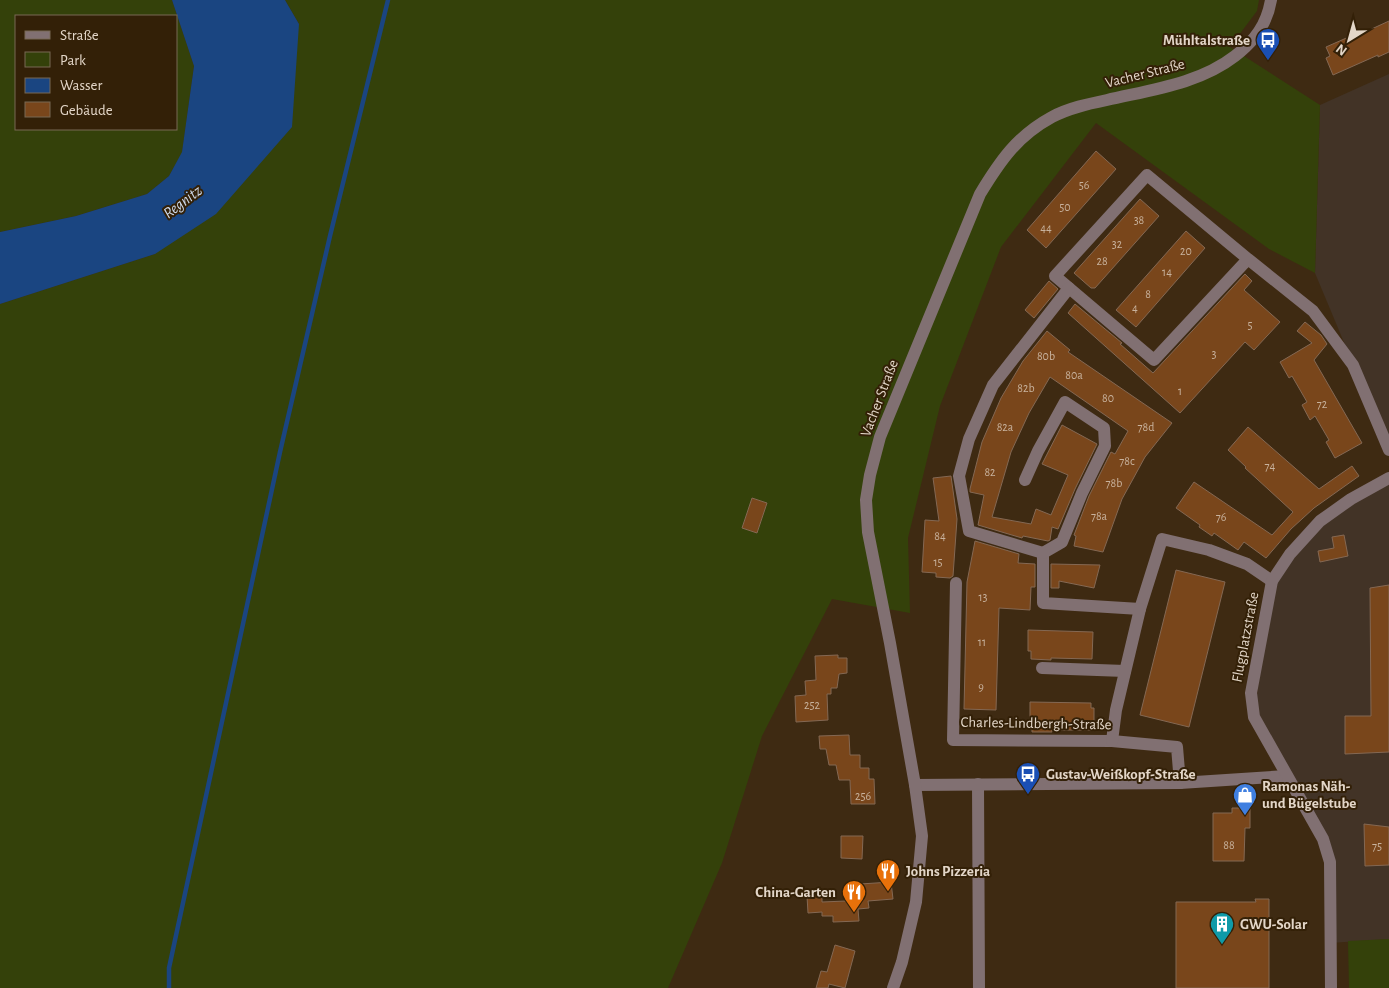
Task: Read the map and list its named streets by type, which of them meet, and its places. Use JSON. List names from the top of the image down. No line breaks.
{"streets":{"street":["Vacher Straße","Flugplatzstraße","Charles-Lindbergh-Straße"]},"water":["Regnitz"],"places":{"bus stop":["Mühltalstraße","Gustav-Weißkopf-Straße"],"shop":["Ramonas Näh- und Bügelstube"],"restaurant":["Johns Pizzeria","China-Garten"],"building":["GWU-Solar"]},"house_numbers":["56","50","38","44","32","20","28","14","8","4","5","3","80b","80a","82b","1","80","72","82a","78d","78c","74","82","78b","78a","76","84","15","13","11","9","252","256","88","75"],"legend":["Straße","Park","Wasser","Gebäude"],"north":"bottom left"}
